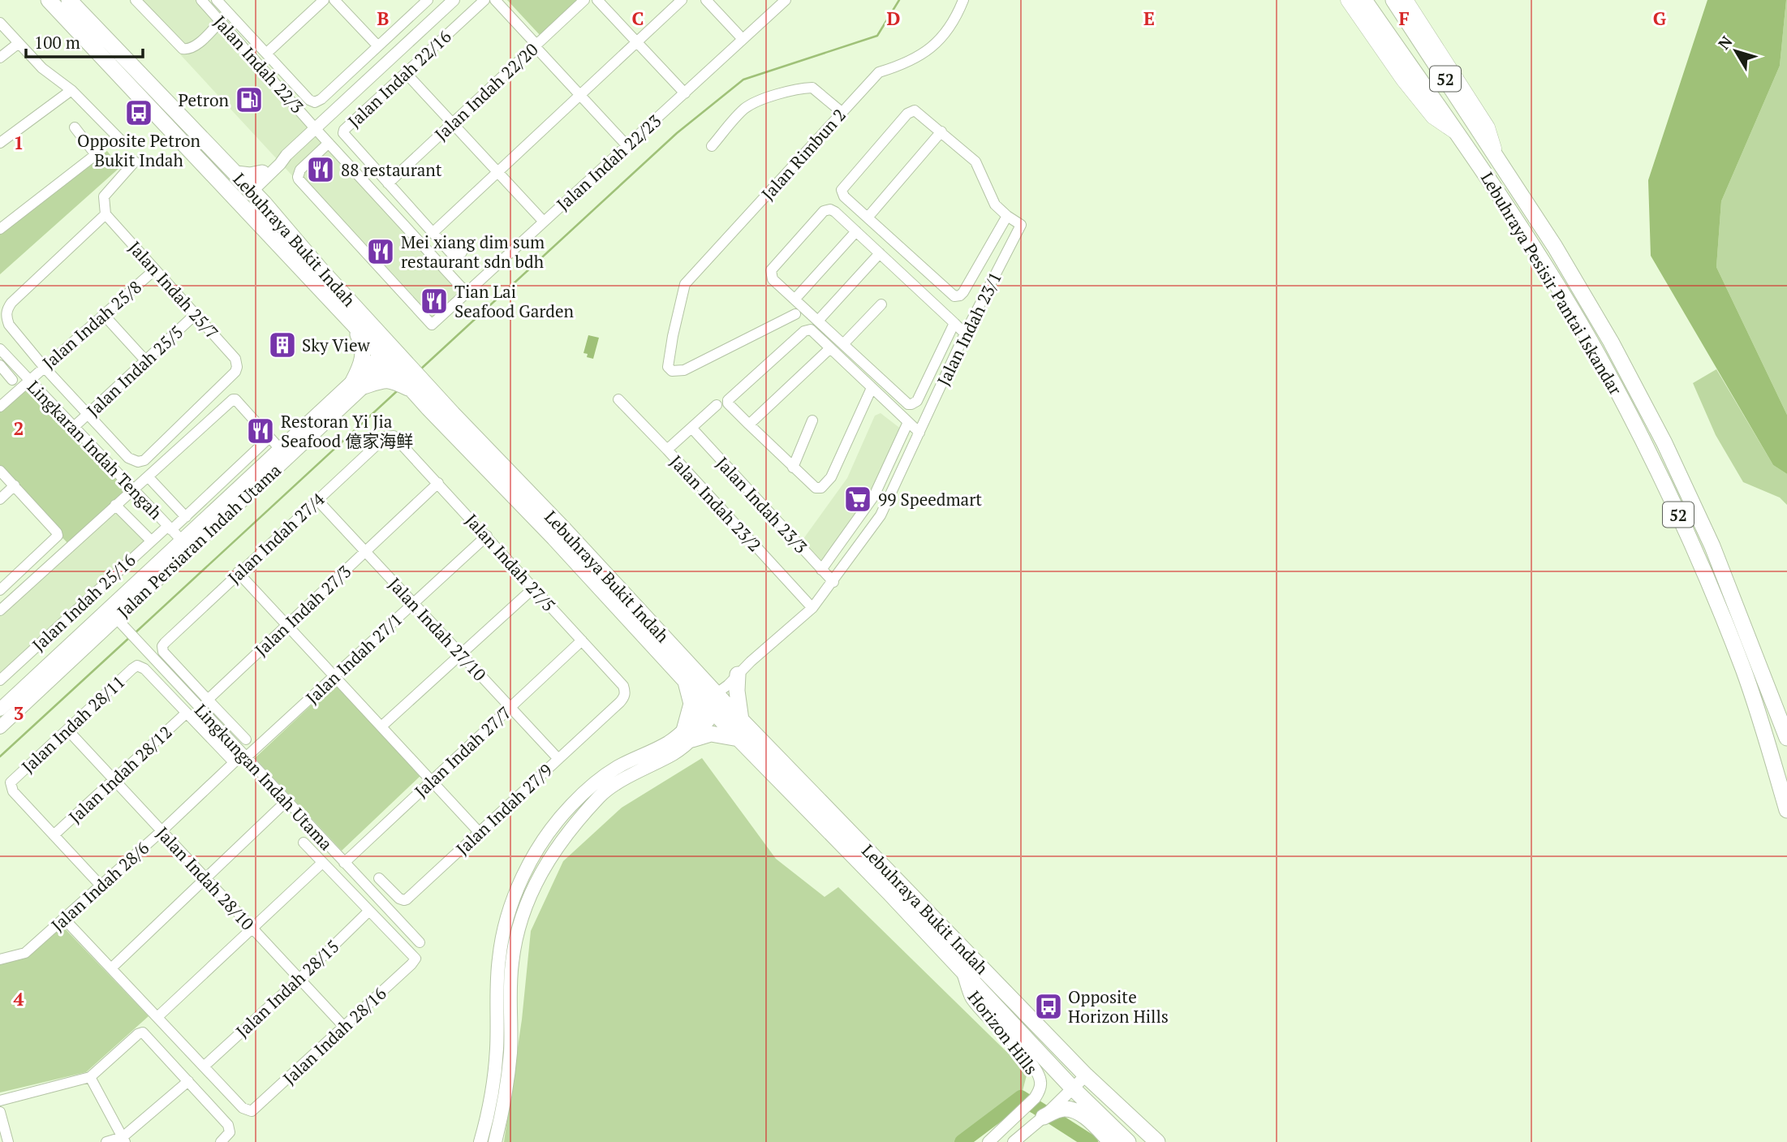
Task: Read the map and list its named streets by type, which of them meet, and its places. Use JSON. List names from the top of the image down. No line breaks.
{"streets":{"highway":["52","Lebuhraya Bukit Indah","Lebuhraya Pesisir Pantai Iskandar"],"main road":["Jalan Persiaran Indah Utama"],"street":["Jalan Indah 22/3","Jalan Indah 22/16","Jalan Indah 22/20","Jalan Rimbun 2","Jalan Indah 22/23","Jalan Indah 25/7","Jalan Indah 25/8","Jalan Indah 23/1","Jalan Indah 25/5","Lingkaran Indah Tengah","Jalan Indah 23/2","Jalan Indah 23/3","Jalan Indah 27/4","Jalan Indah 27/5","Jalan Indah 25/16","Jalan Indah 27/3","Jalan Indah 27/10","Jalan Indah 27/1","Jalan Indah 28/11","Jalan Indah 27/7","Jalan Indah 28/12","Lingkungan Indah Utama","Jalan Indah 27/9","Jalan Indah 28/10","Jalan Indah 28/6","Jalan Indah 28/15","Horizon Hills","Jalan Indah 28/16"]},"crossings":[["Jalan Indah 22/3","Jalan Indah 22/23"],["Jalan Indah 22/16","Jalan Indah 22/20"],["Lebuhraya Bukit Indah","Jalan Indah 23/1"],["Lebuhraya Bukit Indah","Jalan Persiaran Indah Utama"],["Lebuhraya Bukit Indah","Horizon Hills"],["Jalan Indah 25/7","Jalan Indah 25/8"],["Jalan Indah 25/7","Jalan Indah 25/5"],["Jalan Indah 25/8","Lingkaran Indah Tengah"],["Jalan Indah 23/1","Jalan Indah 23/2"],["Jalan Indah 23/1","Jalan Indah 23/3"],["Jalan Indah 25/5","Lingkaran Indah Tengah"],["Lingkaran Indah Tengah","Jalan Persiaran Indah Utama"],["Lingkaran Indah Tengah","Jalan Indah 25/16"],["Jalan Indah 27/4","Jalan Indah 27/5"],["Jalan Indah 27/4","Jalan Indah 27/3"],["Jalan Indah 27/4","Jalan Indah 27/10"],["Jalan Persiaran Indah Utama","Lingkungan Indah Utama"],["Jalan Indah 27/5","Jalan Indah 27/3"],["Jalan Indah 27/5","Jalan Indah 27/1"],["Jalan Indah 27/5","Jalan Indah 27/7"],["Jalan Indah 27/5","Jalan Indah 27/9"],["Jalan Indah 27/3","Jalan Indah 27/10"],["Jalan Indah 27/10","Jalan Indah 27/1"],["Jalan Indah 27/10","Jalan Indah 27/7"],["Jalan Indah 27/10","Jalan Indah 27/9"],["Jalan Indah 27/1","Lingkungan Indah Utama"],["Jalan Indah 27/1","Jalan Indah 28/6"],["Jalan Indah 28/11","Jalan Indah 28/12"],["Jalan Indah 28/11","Jalan Indah 28/10"],["Jalan Indah 27/7","Lingkungan Indah Utama"],["Jalan Indah 28/12","Jalan Indah 28/10"],["Lingkungan Indah Utama","Jalan Indah 28/6"],["Jalan Indah 28/10","Jalan Indah 28/6"],["Jalan Indah 28/10","Jalan Indah 28/15"],["Jalan Indah 28/10","Jalan Indah 28/16"],["Jalan Indah 28/15","Jalan Indah 28/16"]],"places":{"fuel station":["Petron"],"bus stop":["Opposite Petron Bukit Indah","Opposite Horizon Hills"],"restaurant":["88 restaurant","Mei xiang dim sum restaurant sdn bdh","Tian Lai Seafood Garden","Restoran Yi Jia Seafood 億家海鲜"],"building":["Sky View"],"supermarket":["99 Speedmart"]},"scale_bar":"100 m","north":"top left","grid":{"columns":["B","C","D","E","F","G"],"rows":["1","2","3","4"]}}
